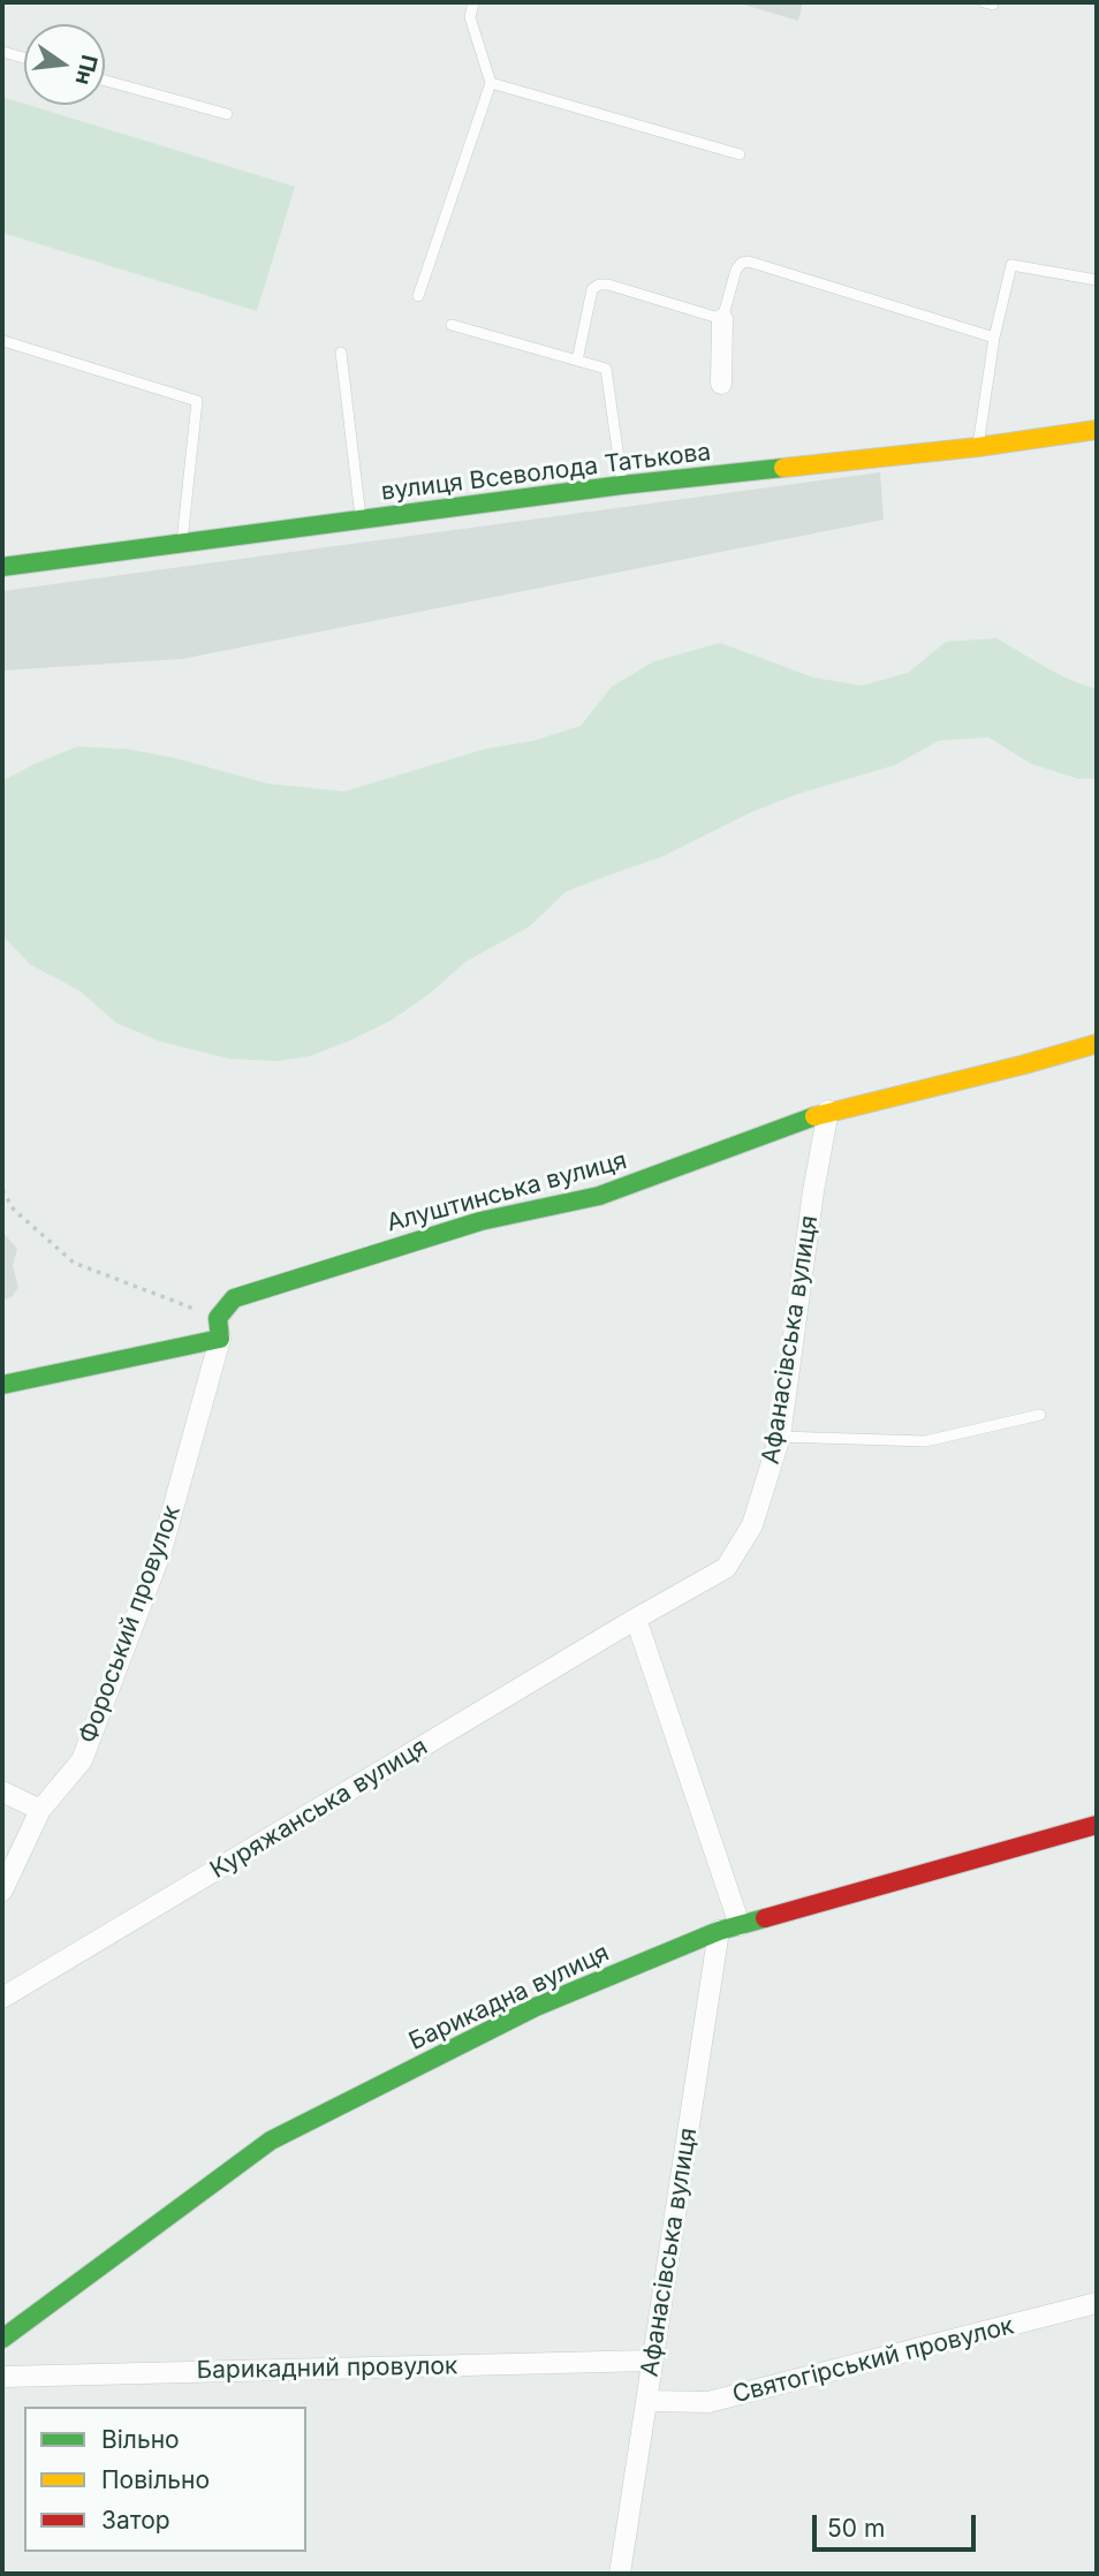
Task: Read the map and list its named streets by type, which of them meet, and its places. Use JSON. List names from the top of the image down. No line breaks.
{"streets":{"street":["вулиця Всеволода Татькова","Алуштинська вулиця","Афанасівська вулиця","Фороський провулок","Куряжанська вулиця","Барикадна вулиця","Святогірський провулок","Барикадний провулок"]},"crossings":[["Алуштинська вулиця","Афанасівська вулиця"],["Афанасівська вулиця","Куряжанська вулиця"],["Афанасівська вулиця","Барикадна вулиця"],["Афанасівська вулиця","Святогірський провулок"],["Афанасівська вулиця","Барикадний провулок"]],"legend":["Вільно","Повільно","Затор"],"scale_bar":"50 m","north":"right"}
